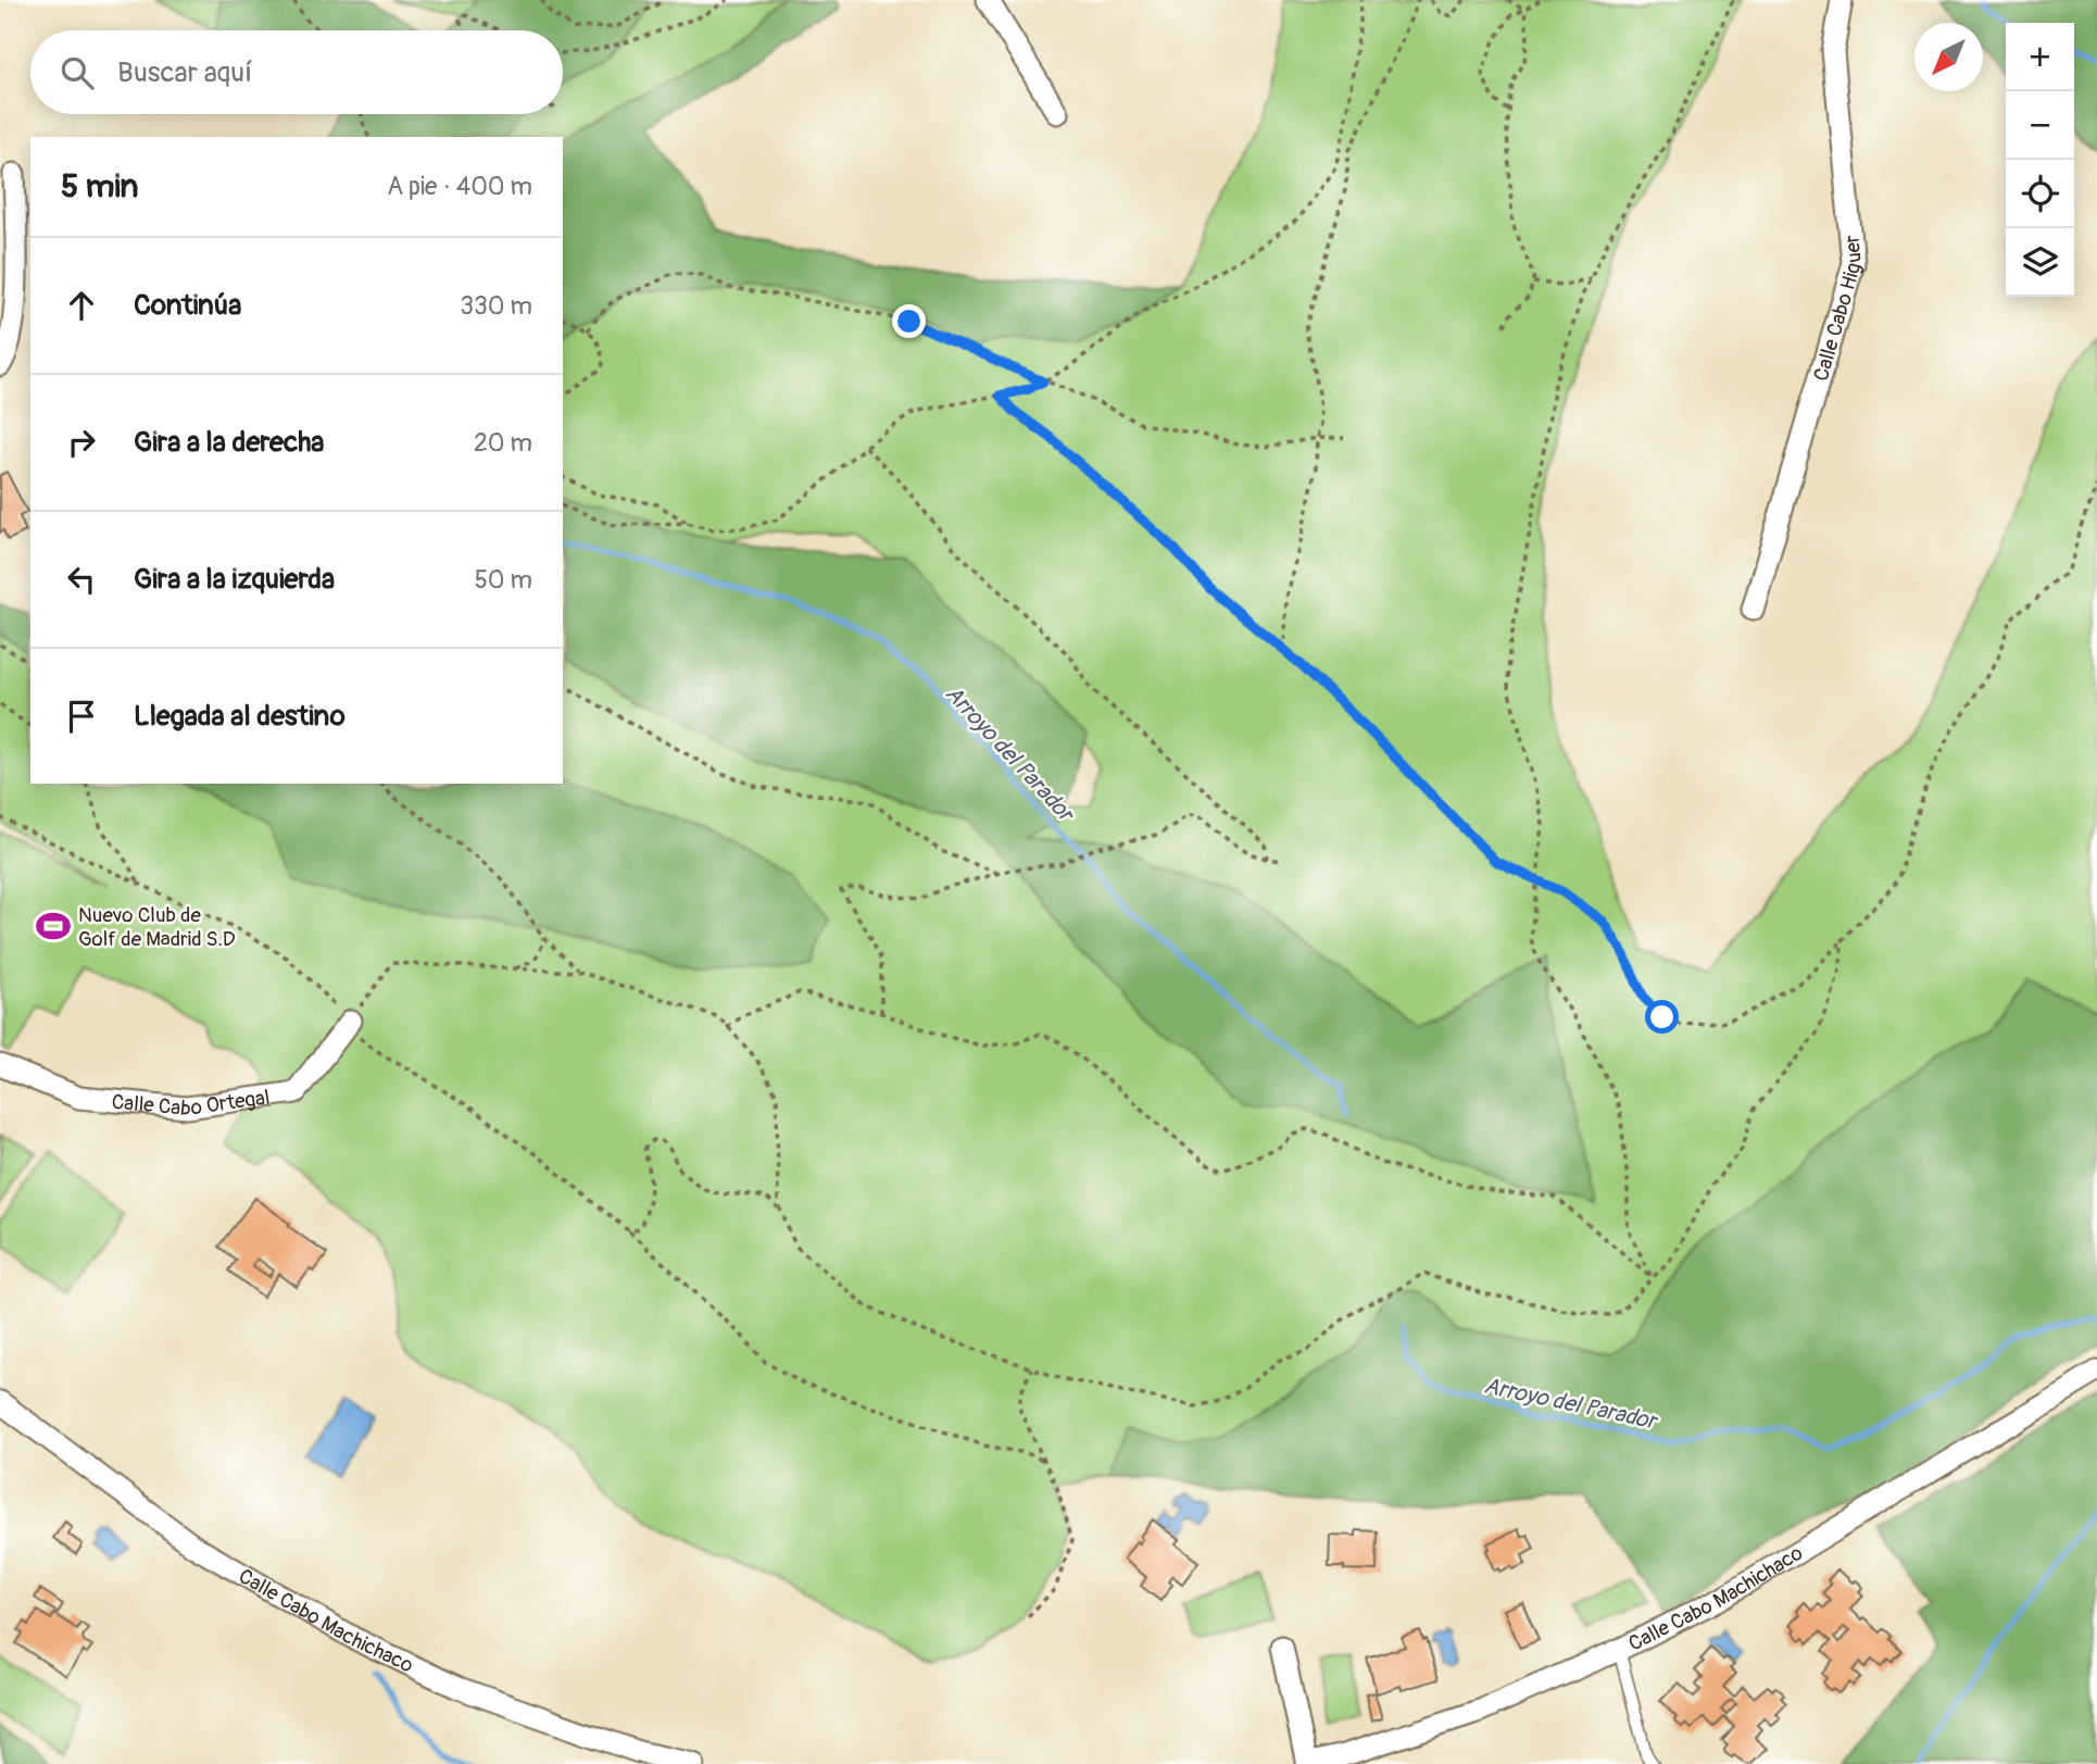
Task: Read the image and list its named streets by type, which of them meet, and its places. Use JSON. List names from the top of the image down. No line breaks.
{"streets":{"street":["Calle Cabo Higuer","Calle Cabo Ortegal","Calle Cabo Machichaco"]},"water":["Arroyo del Parador"],"places":{"sports":["Nuevo Club de Golf de Madrid S.D"]},"north":"bottom left","page":{"map_buttons":["+","−"],"search":"Buscar aquí","heading":["5 min","A pie · 400 m"],"list":[["Continúa","330 m"],["Gira a la derecha","20 m"],["Gira a la izquierda","50 m"],"Llegada al destino"]}}
